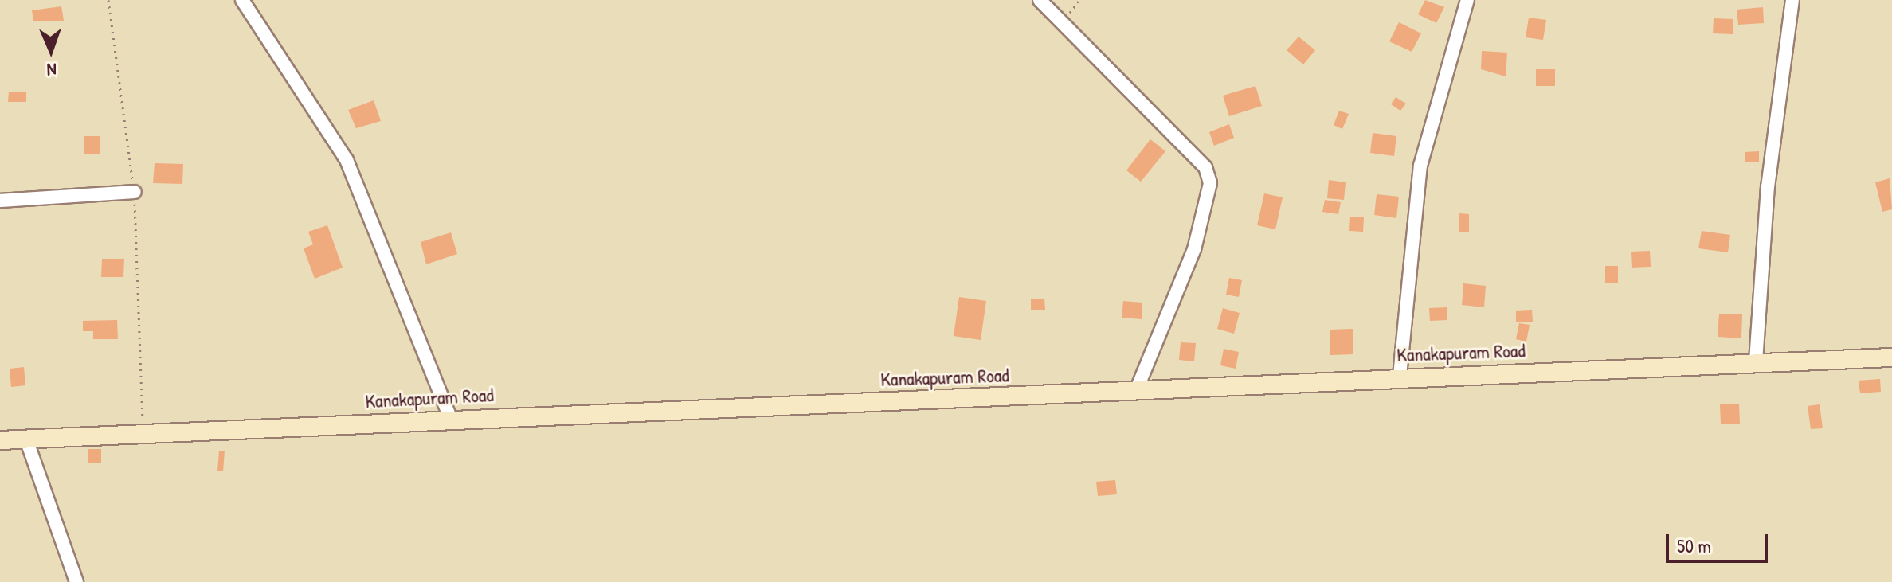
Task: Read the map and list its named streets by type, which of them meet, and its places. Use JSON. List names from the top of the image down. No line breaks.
{"streets":{"street":["Kanakapuram Road"]},"scale_bar":"50 m","north":"bottom"}
